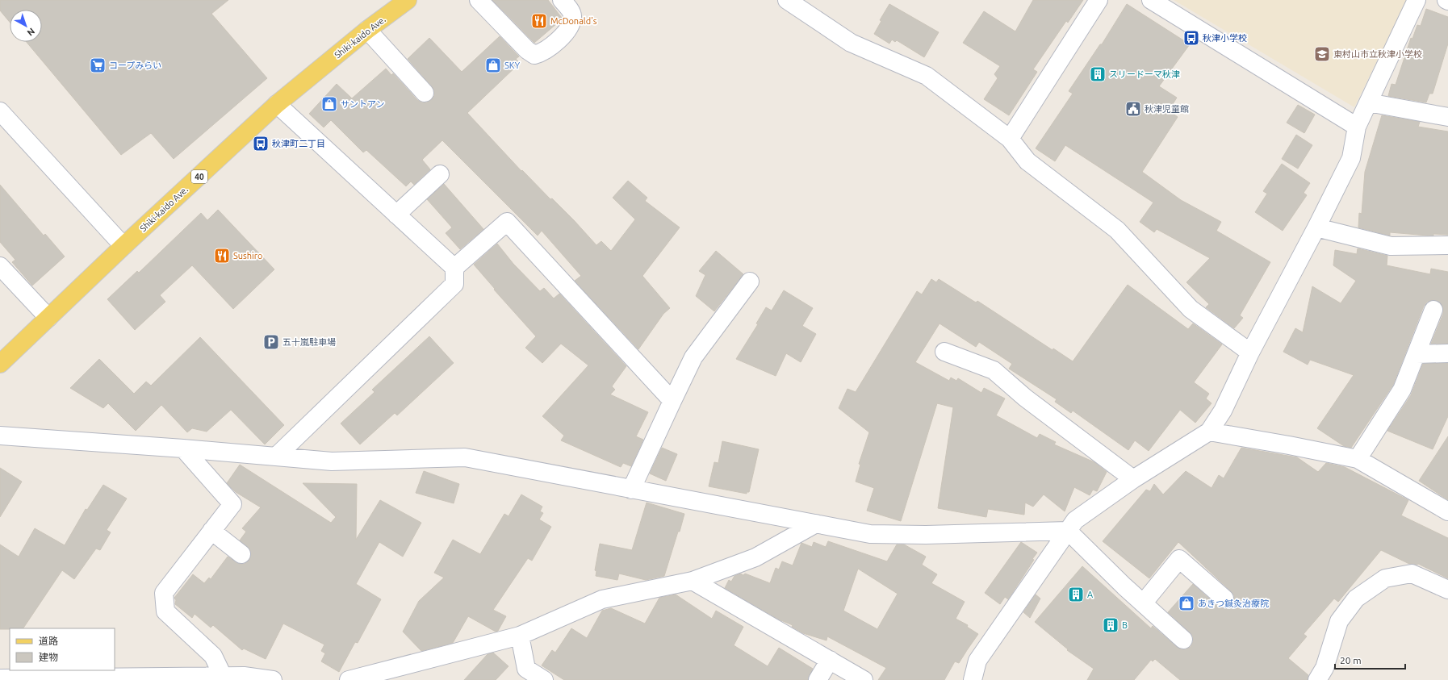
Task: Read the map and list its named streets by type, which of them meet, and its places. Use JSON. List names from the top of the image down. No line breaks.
{"streets":{"main road":["Shiki-kaido Ave.","40"]},"places":{"restaurant":["McDonald's","Sushiro"],"bus stop":["秋津小学校","秋津町二丁目"],"school or university":["東村山市立秋津小学校"],"supermarket":["コープみらい"],"shop":["SKY","サントアン","あきつ鍼灸治療院"],"building":["スリードーマ秋津","A","B"],"public building":["秋津児童館"],"parking":["五十嵐駐車場"]},"legend":["道路","建物"],"scale_bar":"20 m","north":"bottom right"}
